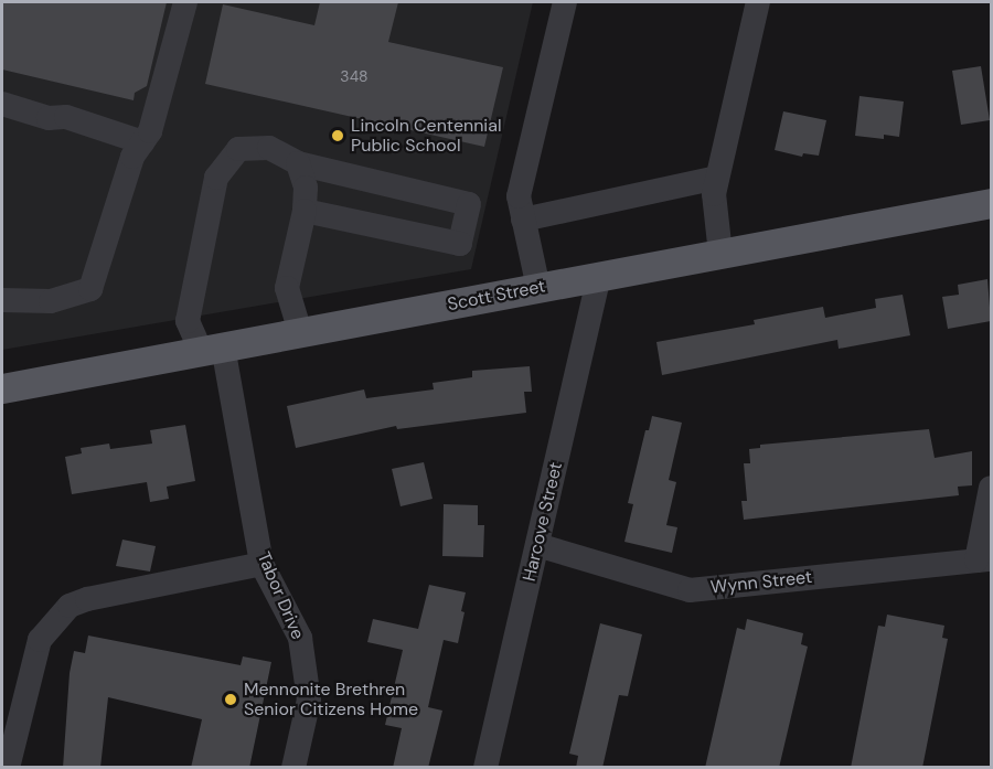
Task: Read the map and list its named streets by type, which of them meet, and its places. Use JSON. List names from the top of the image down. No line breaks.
{"streets":{"main road":["Scott Street"],"street":["Harcove Street","Wynn Street","Tabor Drive"]},"crossings":[["Scott Street","Harcove Street"],["Scott Street","Tabor Drive"],["Harcove Street","Wynn Street"]],"places":["Lincoln Centennial Public School","Mennonite Brethren Senior Citizens Home"],"house_numbers":["348"]}
